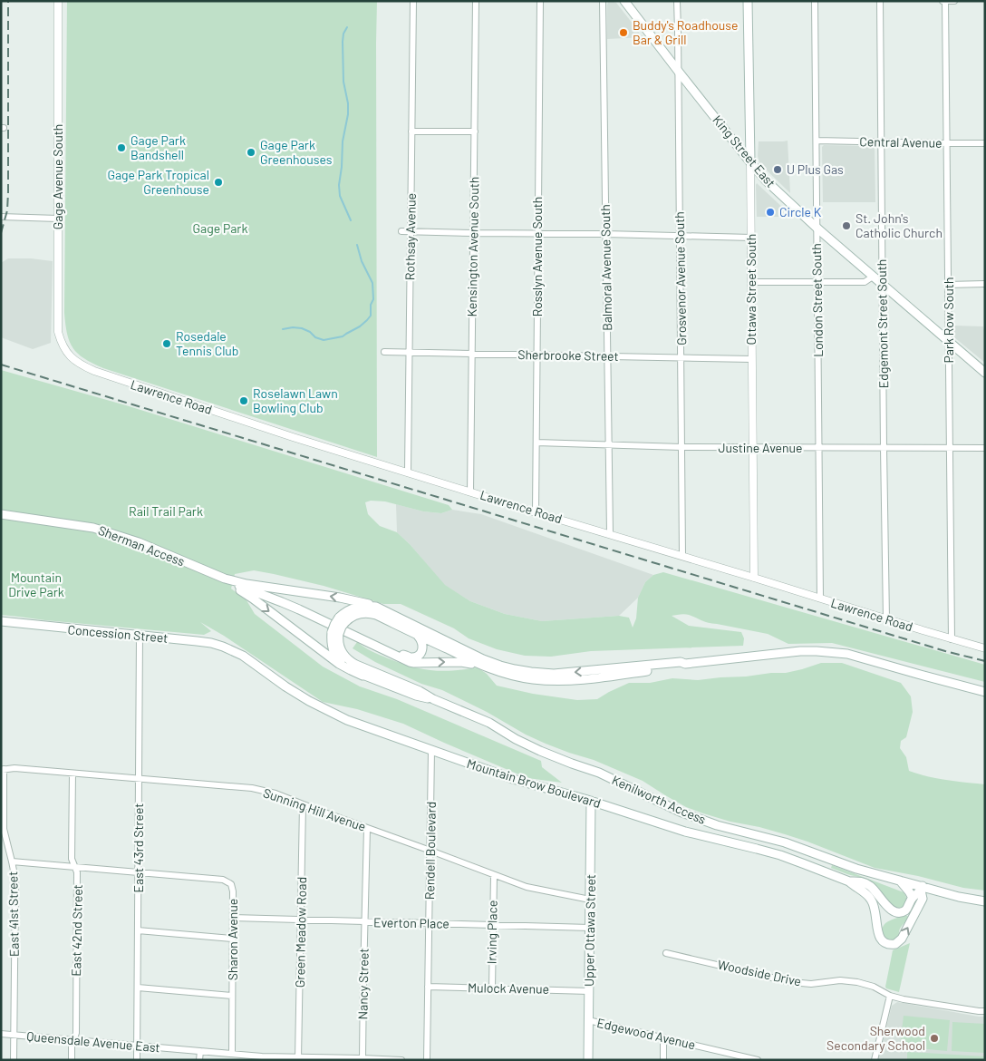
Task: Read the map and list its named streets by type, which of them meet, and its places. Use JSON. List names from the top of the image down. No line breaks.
{"streets":{"main road":["King Street East","Ottawa Street South","Sherman Access","Concession Street","Mountain Brow Boulevard","Kenilworth Access","Upper Ottawa Street"],"street":["Central Avenue","Gage Avenue South","Rothsay Avenue","Kensington Avenue South","Rosslyn Avenue South","Balmoral Avenue South","Grosvenor Avenue South","London Street South","Park Row South","Edgemont Street South","Sherbrooke Street","Lawrence Road","Justine Avenue","Sunning Hill Avenue","East 43rd Street","Rendell Boulevard","East 41st Street","Everton Place","East 42nd Street","Green Meadow Road","Irving Place","Sharon Avenue","Woodside Drive","Nancy Street","Mulock Avenue","Edgewood Avenue","Queensdale Avenue East"]},"crossings":[["Central Avenue","London Street South"],["Central Avenue","Park Row South"],["Central Avenue","Edgemont Street South"],["King Street East","Grosvenor Avenue South"],["King Street East","Ottawa Street South"],["King Street East","London Street South"],["King Street East","Park Row South"],["King Street East","Edgemont Street South"],["Gage Avenue South","Lawrence Road"],["Rothsay Avenue","Sherbrooke Street"],["Rothsay Avenue","Lawrence Road"],["Kensington Avenue South","Sherbrooke Street"],["Kensington Avenue South","Lawrence Road"],["Rosslyn Avenue South","Sherbrooke Street"],["Rosslyn Avenue South","Lawrence Road"],["Rosslyn Avenue South","Justine Avenue"],["Balmoral Avenue South","Sherbrooke Street"],["Balmoral Avenue South","Lawrence Road"],["Balmoral Avenue South","Justine Avenue"],["Grosvenor Avenue South","Sherbrooke Street"],["Grosvenor Avenue South","Lawrence Road"],["Grosvenor Avenue South","Justine Avenue"],["Ottawa Street South","Sherbrooke Street"],["Ottawa Street South","Lawrence Road"],["Ottawa Street South","Justine Avenue"],["London Street South","Lawrence Road"],["London Street South","Justine Avenue"],["Park Row South","Lawrence Road"],["Park Row South","Justine Avenue"],["Edgemont Street South","Lawrence Road"],["Edgemont Street South","Justine Avenue"],["Concession Street","Mountain Brow Boulevard"],["Concession Street","East 43rd Street"],["Mountain Brow Boulevard","Kenilworth Access"],["Mountain Brow Boulevard","Rendell Boulevard"],["Mountain Brow Boulevard","Upper Ottawa Street"],["Sunning Hill Avenue","East 43rd Street"],["Sunning Hill Avenue","Rendell Boulevard"],["Sunning Hill Avenue","East 41st Street"],["Sunning Hill Avenue","East 42nd Street"],["Sunning Hill Avenue","Upper Ottawa Street"],["Sunning Hill Avenue","Green Meadow Road"],["Sunning Hill Avenue","Irving Place"],["Sunning Hill Avenue","Nancy Street"],["East 43rd Street","Sharon Avenue"],["East 43rd Street","Queensdale Avenue East"],["Rendell Boulevard","Everton Place"],["Rendell Boulevard","Mulock Avenue"],["East 41st Street","Sharon Avenue"],["East 41st Street","Queensdale Avenue East"],["Everton Place","Upper Ottawa Street"],["Everton Place","Green Meadow Road"],["Everton Place","Irving Place"],["Everton Place","Sharon Avenue"],["Everton Place","Nancy Street"],["East 42nd Street","Sharon Avenue"],["East 42nd Street","Queensdale Avenue East"],["Upper Ottawa Street","Mulock Avenue"],["Upper Ottawa Street","Edgewood Avenue"],["Green Meadow Road","Queensdale Avenue East"],["Irving Place","Mulock Avenue"],["Sharon Avenue","Queensdale Avenue East"],["Nancy Street","Queensdale Avenue East"]],"parks":["Gage Park","Rail Trail Park","Mountain Drive Park"],"places":["Buddy's Roadhouse Bar & Grill","Gage Park Bandshell","Gage Park Greenhouses","U Plus Gas","Gage Park Tropical Greenhouse","Circle K","St. John's Catholic Church","Rosedale Tennis Club","Roselawn Lawn Bowling Club","Sherwood Secondary School"]}
